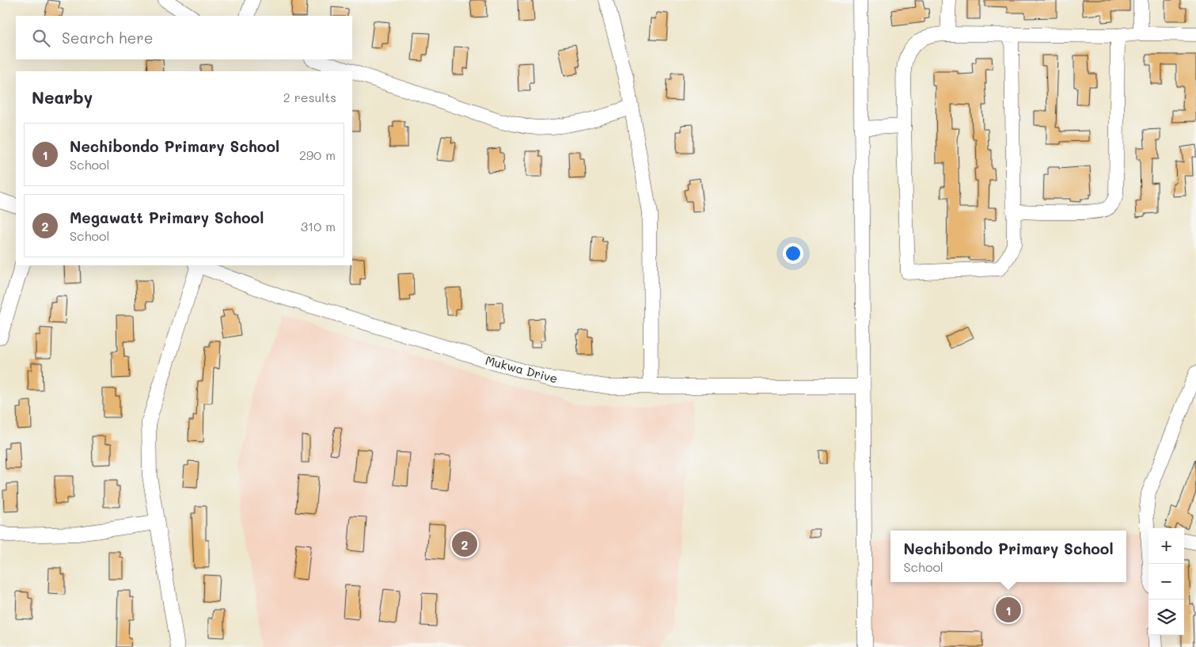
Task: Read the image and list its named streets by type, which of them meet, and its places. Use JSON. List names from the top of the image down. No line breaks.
{"streets":{"street":["Mukwa Drive"]},"page":{"search":"Search here","heading":["Nearby","2 results"],"list":[{"mark":"1","name":"Nechibondo Primary School","note":"School","value":"290 m"},{"mark":"2","name":"Megawatt Primary School","note":"School","value":"310 m"}],"map_buttons":["+","−"],"pins":["2","1"],"popup":["Nechibondo Primary School","School"]}}
